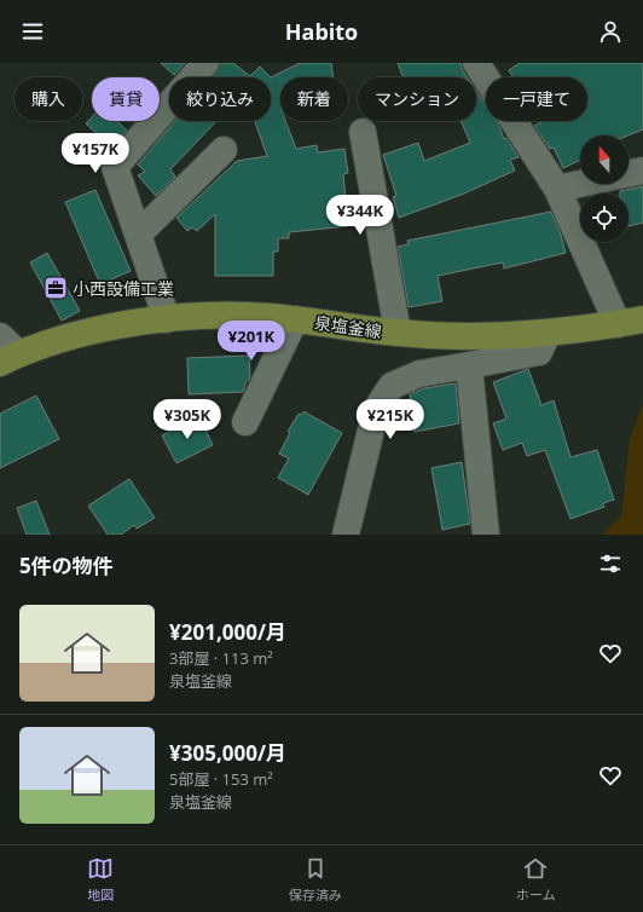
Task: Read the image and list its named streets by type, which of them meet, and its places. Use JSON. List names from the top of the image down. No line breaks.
{"streets":{"main road":["泉塩釜線"]},"places":{"office":["小西設備工業"]},"north":"top","page":{"header":"Habito","chip":["購入","賃貸","絞り込み","新着","マンション","一戸建て"],"price":["¥157K","¥344K","¥201K","¥305K","¥215K"],"heading":"5件の物件","list":[{"name":"¥201,000/月","note":"3部屋 · 113 m² · 泉塩釜線"},{"name":"¥305,000/月","note":"5部屋 · 153 m² · 泉塩釜線"}],"tabs":["地図","保存済み","ホーム"]}}
